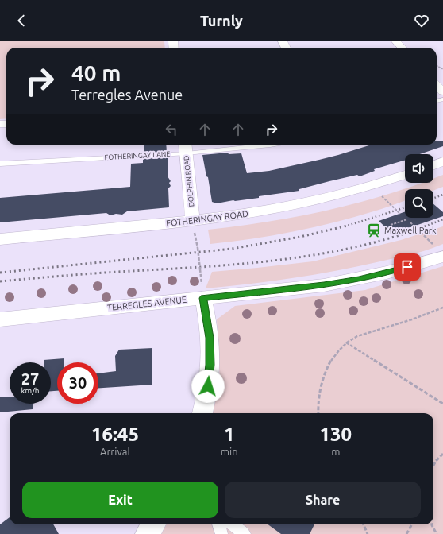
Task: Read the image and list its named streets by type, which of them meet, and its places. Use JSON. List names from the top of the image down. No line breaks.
{"streets":{"street":["DOLPHIN ROAD","FOTHERINGAY ROAD","TERREGLES AVENUE"],"lane":["FOTHERINGAY LANE"]},"crossings":[["FOTHERINGAY LANE","DOLPHIN ROAD"],["DOLPHIN ROAD","FOTHERINGAY ROAD"]],"places":{"station":["Maxwell Park"]},"page":{"header":"Turnly","turn":["40 m","Terregles Avenue"],"speed":"27 km/h","limit":"30","eta":["16:45","Arrival","1","min","130","m"],"buttons":["Exit","Share"]}}
